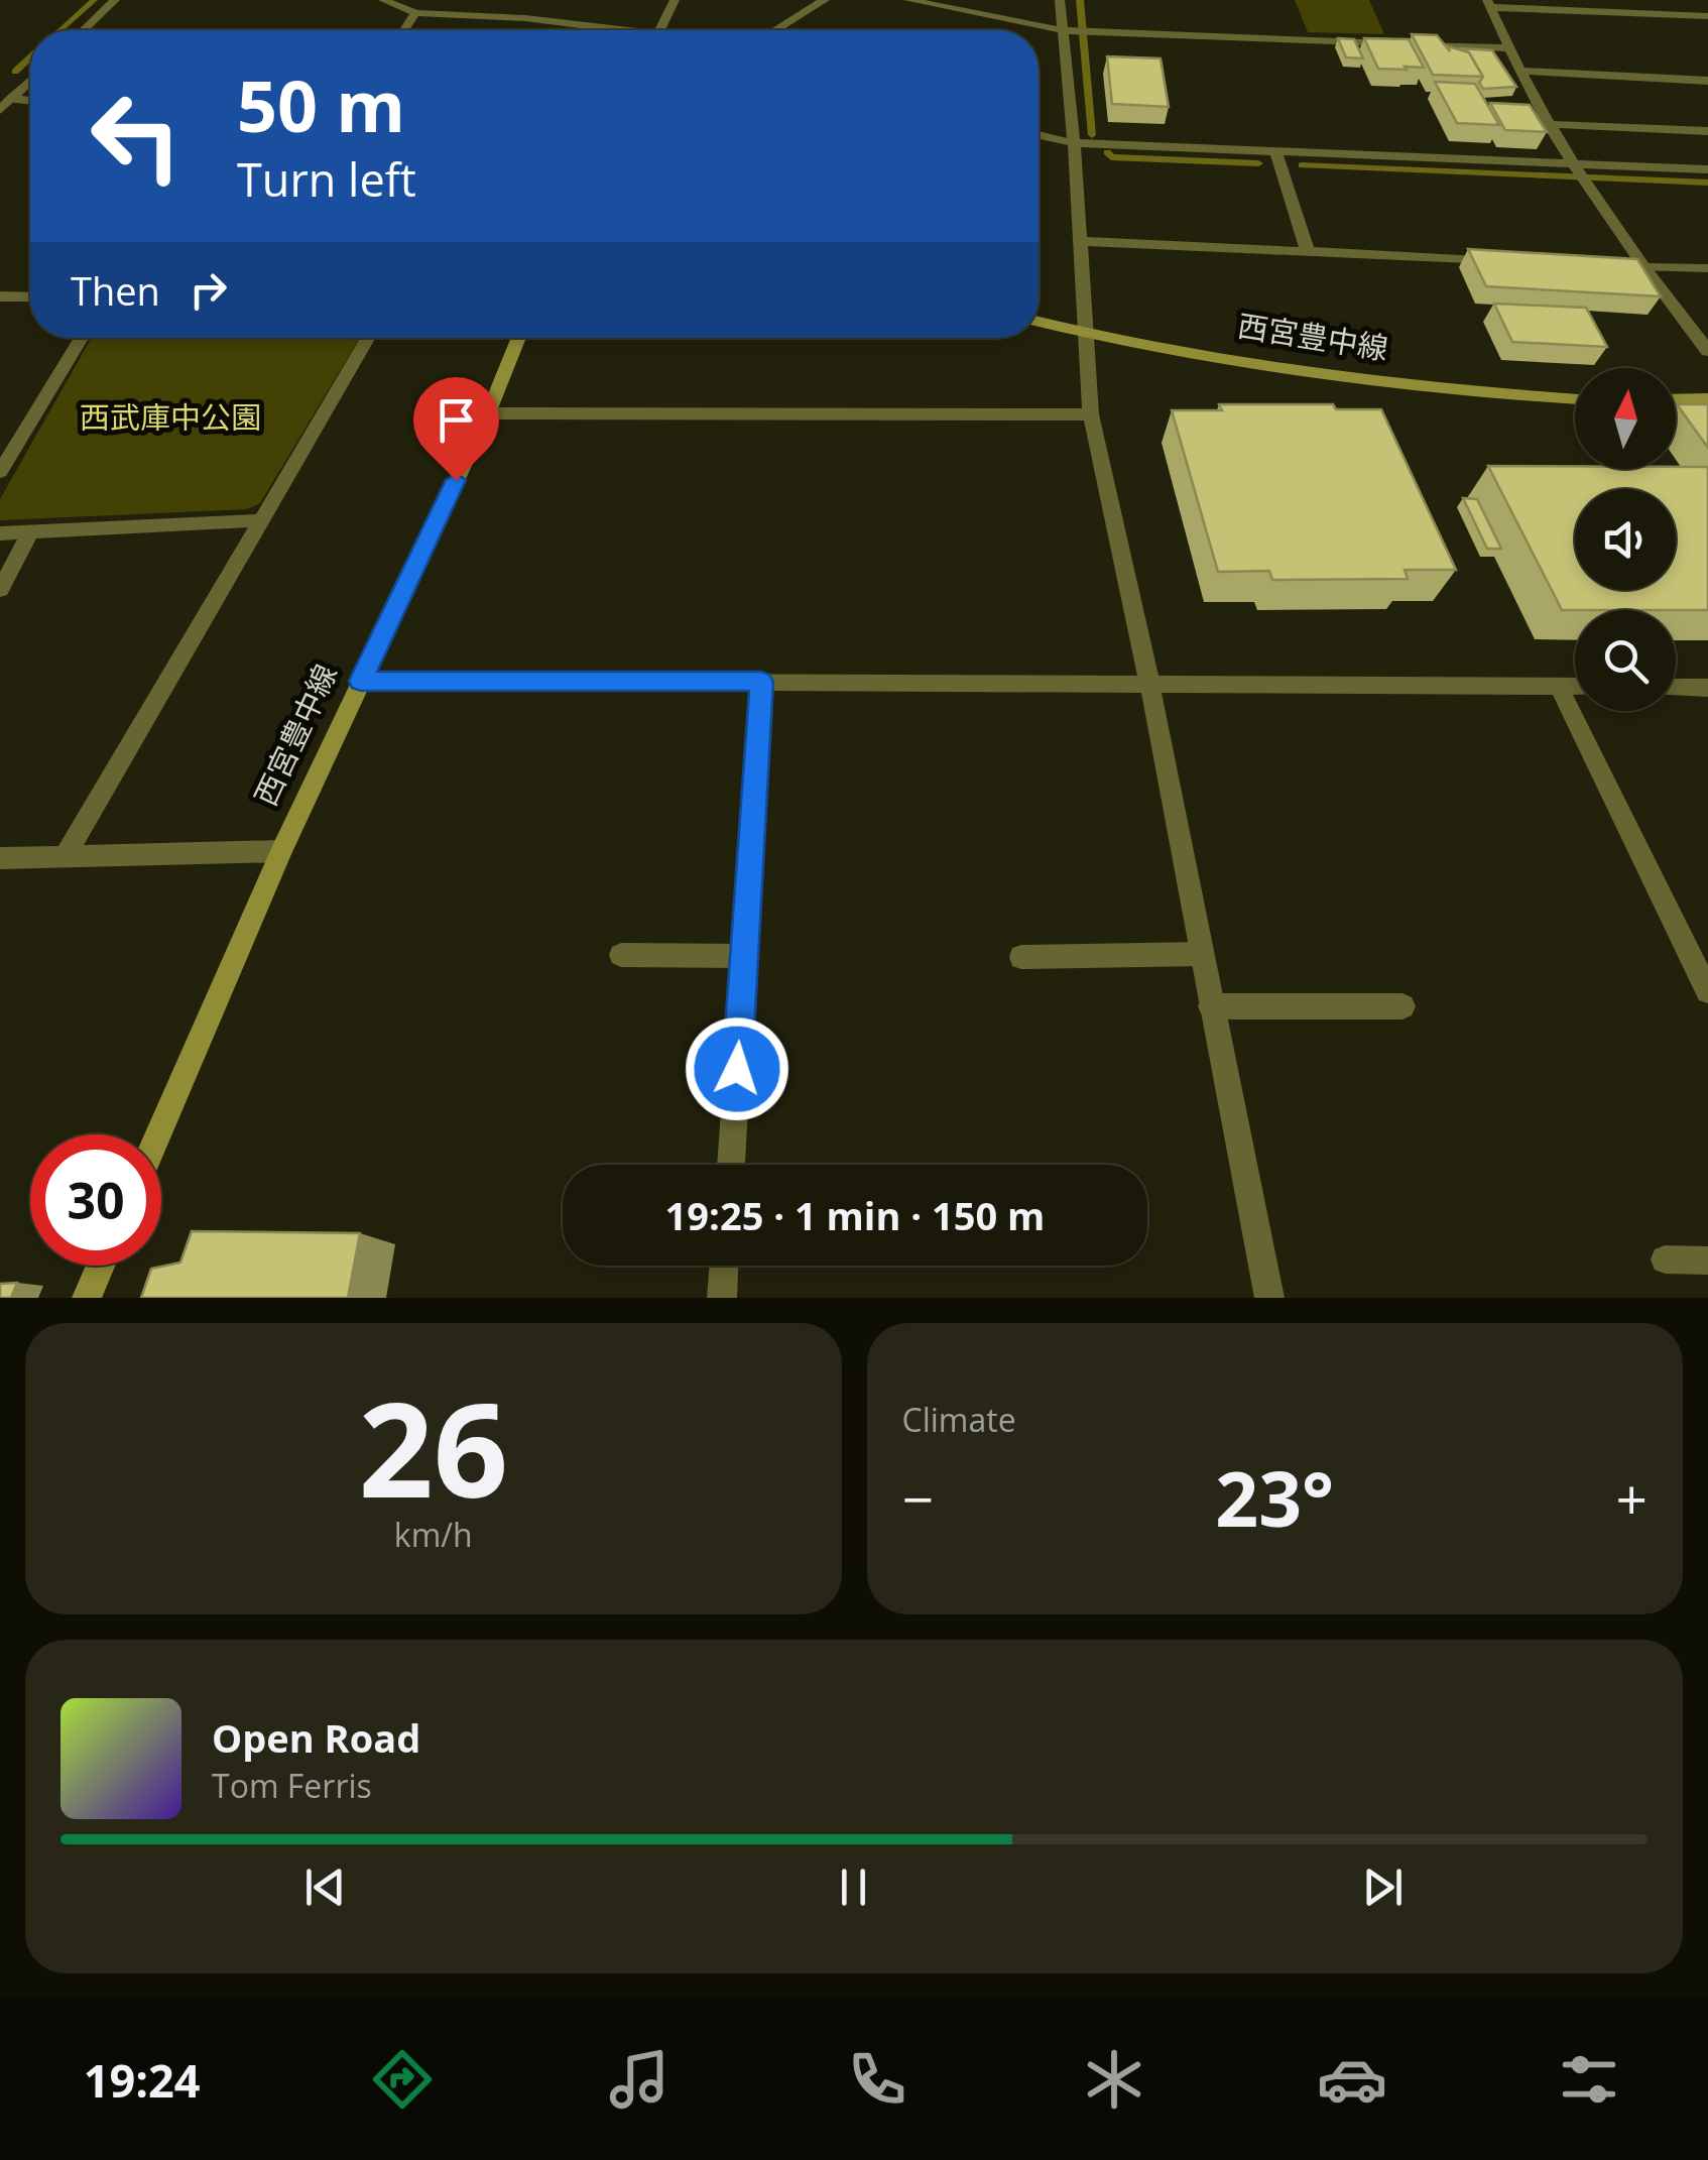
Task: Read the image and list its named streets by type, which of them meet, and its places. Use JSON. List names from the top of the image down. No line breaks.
{"streets":{"main road":["西宮豊中線"]},"parks":["西武庫中公園"],"north":"top","page":{"turn":["50 m","Turn left"],"then":"Then","limit":"30","trip":"19:25 · 1 min · 150 m","tile":[["26","km/h"],"Climate"],"heat":["−","23°","+"],"song":["Open Road","Tom Ferris"],"tabs":"19:24"}}
